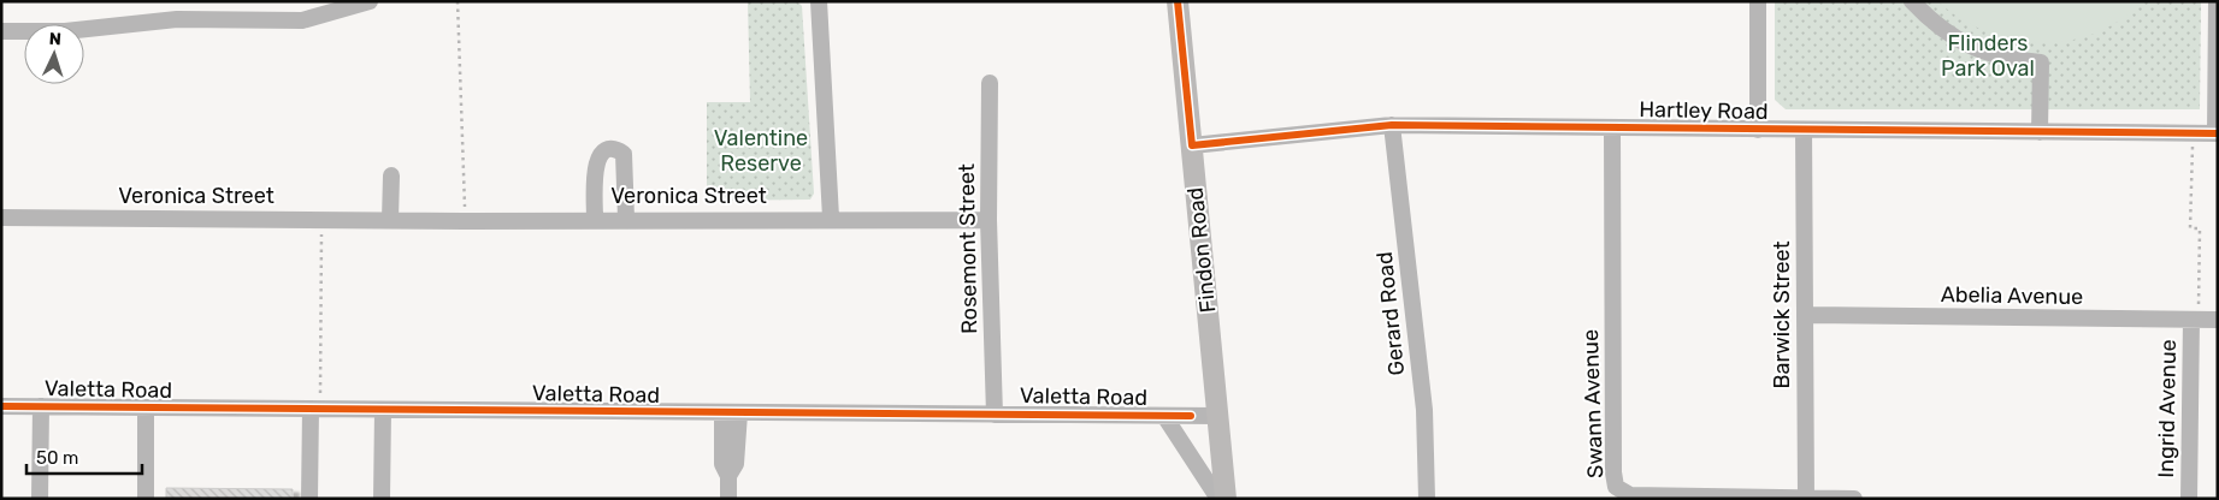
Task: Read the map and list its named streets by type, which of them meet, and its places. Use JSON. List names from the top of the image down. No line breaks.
{"streets":{"main road":["Findon Road"],"street":["Hartley Road","Veronica Street","Rosemont Street","Abelia Avenue","Gerard Road","Barwick Street","Valetta Road","Swann Avenue","Ingrid Avenue"]},"crossings":[["Hartley Road","Findon Road"],["Hartley Road","Gerard Road"],["Hartley Road","Barwick Street"],["Hartley Road","Swann Avenue"],["Veronica Street","Rosemont Street"],["Rosemont Street","Valetta Road"],["Findon Road","Valetta Road"],["Abelia Avenue","Barwick Street"],["Abelia Avenue","Ingrid Avenue"],["Barwick Street","Swann Avenue"]],"parks":["Flinders Park Oval","Valentine Reserve"],"scale_bar":"50 m","north":"top"}
